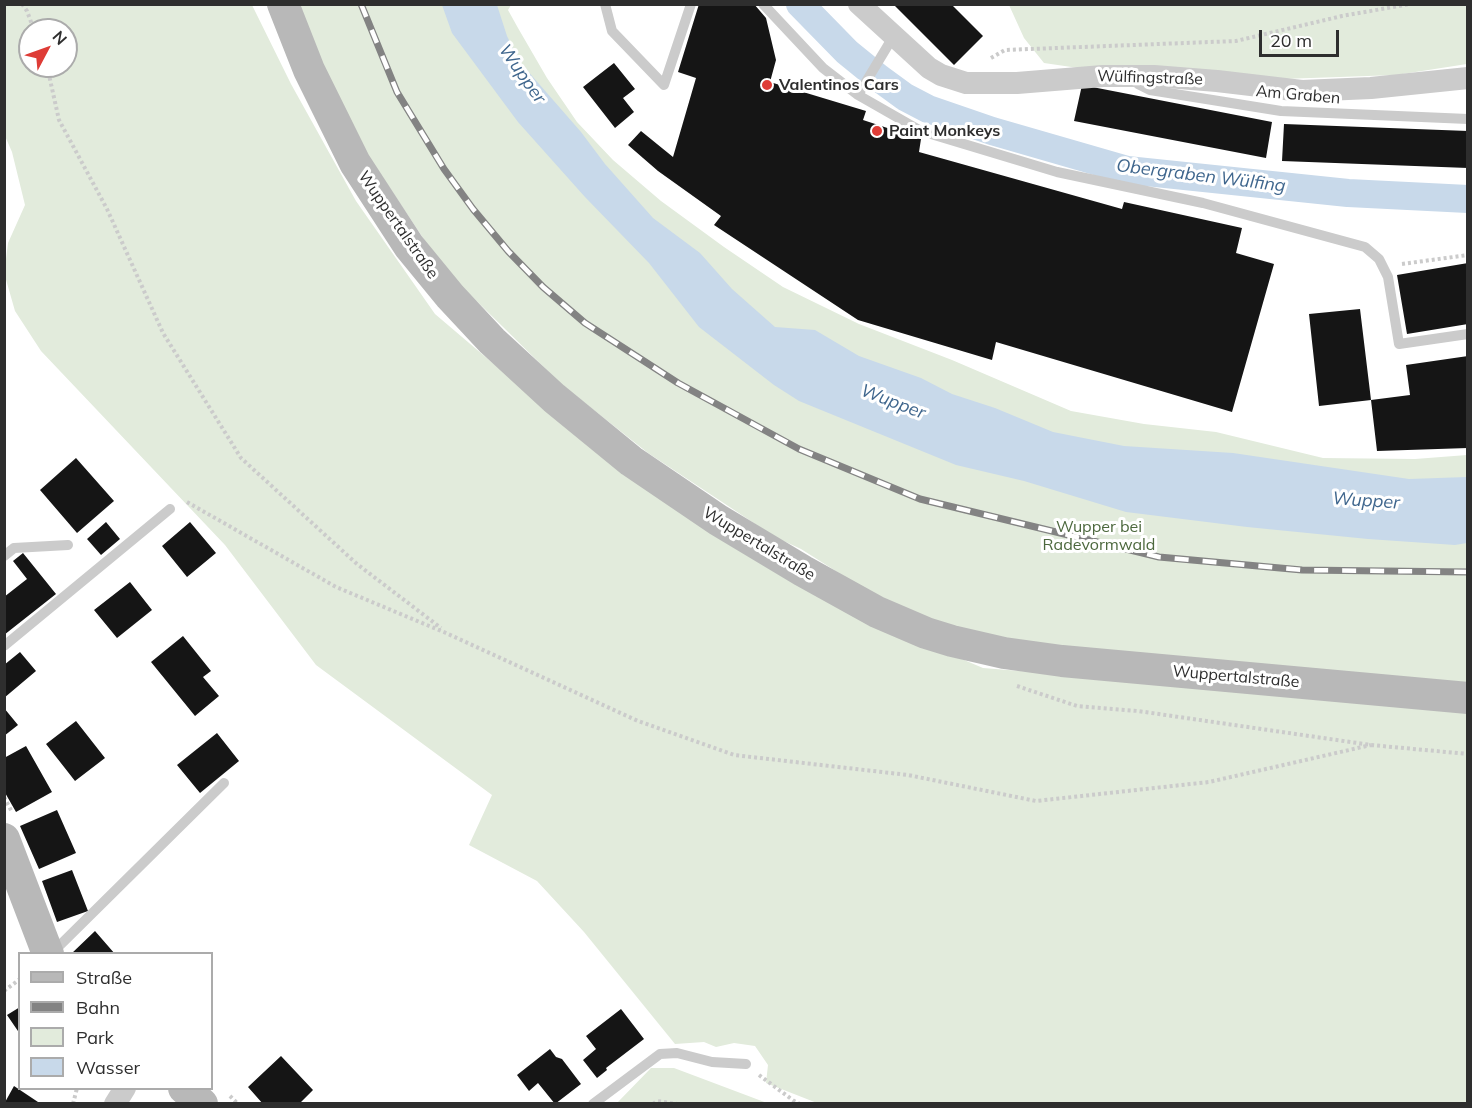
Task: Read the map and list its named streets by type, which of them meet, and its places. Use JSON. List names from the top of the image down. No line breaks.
{"streets":{"main road":["Wuppertalstraße"],"street":["Wülfingstraße"],"lane":["Am Graben"]},"crossings":[["Wülfingstraße","Am Graben"]],"water":["Wupper","Obergraben Wülfing"],"parks":["Wupper bei Radevormwald"],"places":["Valentinos Cars","Paint Monkeys"],"legend":["Straße","Bahn","Park","Wasser"],"scale_bar":"20 m","north":"top right"}
